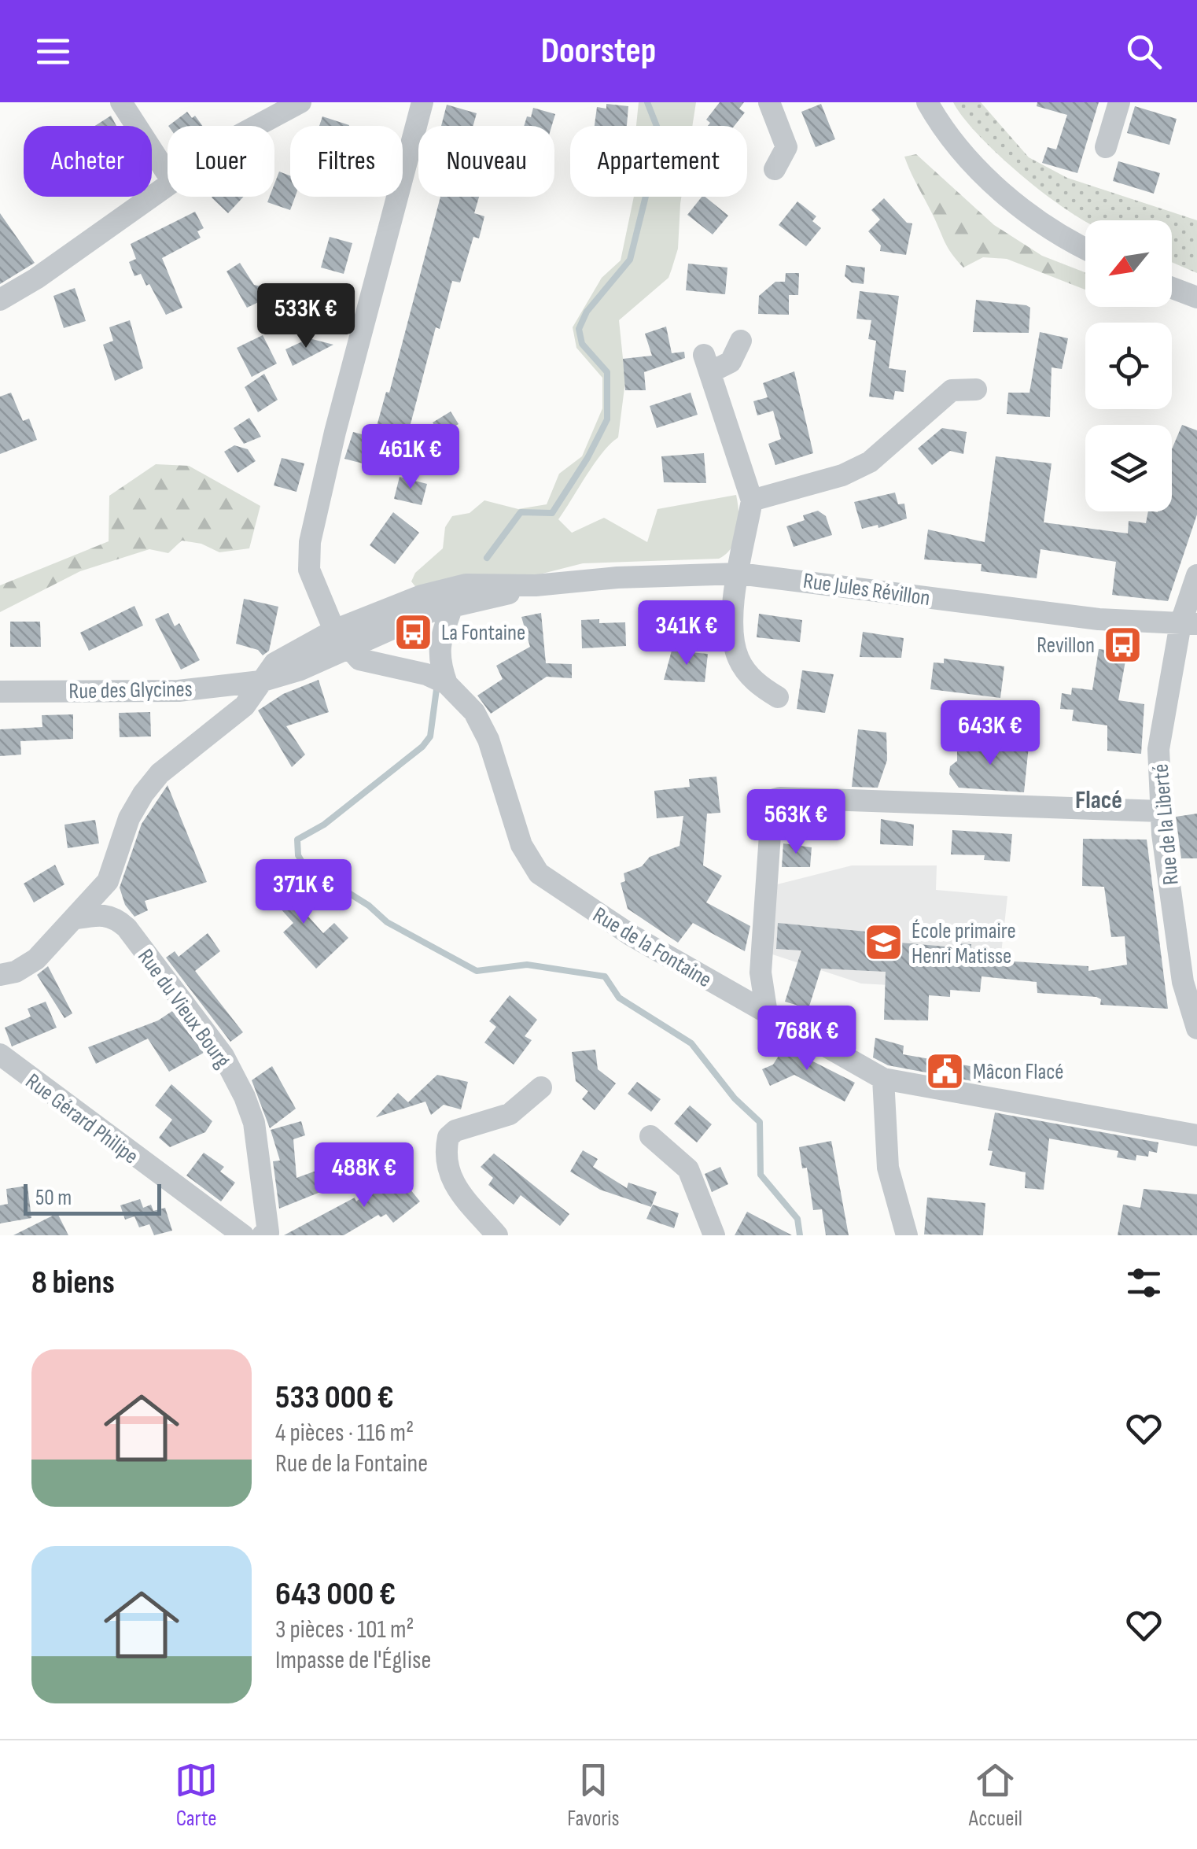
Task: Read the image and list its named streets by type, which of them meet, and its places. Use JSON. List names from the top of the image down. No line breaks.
{"streets":{"street":["Rue Jules Révillon","Rue des Glycines","Rue de la Liberté","Rue de la Fontaine","Rue du Vieux Bourg","Rue Gérard Philipe"]},"crossings":[["Rue Jules Révillon","Rue des Glycines"],["Rue Jules Révillon","Rue de la Liberté"],["Rue Jules Révillon","Rue de la Fontaine"]],"districts":["Flacé"],"places":{"bus stop":["La Fontaine","Revillon"],"school or university":["École primaire Henri Matisse"],"public building":["Mâcon Flacé"]},"scale_bar":"50 m","north":"bottom left","page":{"header":"Doorstep","chip":["Acheter","Louer","Filtres","Nouveau","Appartement"],"price":["533K €","461K €","341K €","643K €","563K €","371K €","768K €","488K €"],"scale":"50 m","heading":"8 biens","list":[{"name":"533 000 €","note":"4 pièces · 116 m² · Rue de la Fontaine"},{"name":"643 000 €","note":"3 pièces · 101 m² · Impasse de l'Église"}],"tabs":["Carte","Favoris","Accueil"]}}
